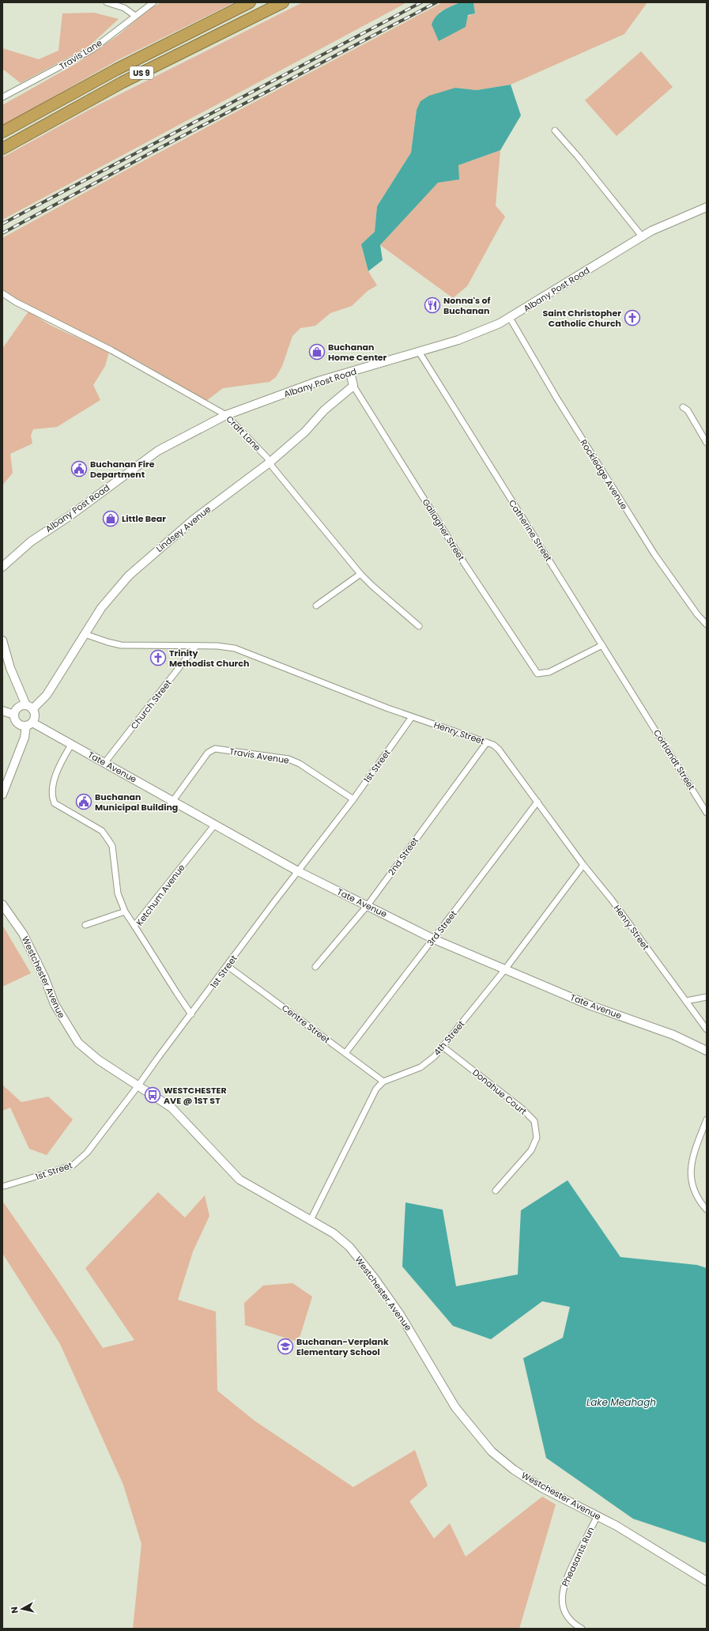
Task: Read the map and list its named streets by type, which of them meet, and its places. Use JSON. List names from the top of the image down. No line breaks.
{"streets":{"highway":["US 9"],"street":["Travis Lane","Albany Post Road","Craft Lane","Rockledge Avenue","Lindsey Avenue","Gallagher Street","Catherine Street","Church Street","Henry Street","Travis Avenue","Cortlandt Street","1st Street","Tate Avenue","2nd Street","Ketchum Avenue","3rd Street","Westchester Avenue","Centre Street","4th Street","Donahue Court","Pheasants Run"]},"crossings":[["Albany Post Road","Craft Lane"],["Albany Post Road","Rockledge Avenue"],["Albany Post Road","Catherine Street"],["Craft Lane","Lindsey Avenue"],["Lindsey Avenue","Gallagher Street"],["Lindsey Avenue","Henry Street"],["Lindsey Avenue","Tate Avenue"],["Gallagher Street","Catherine Street"],["Catherine Street","Cortlandt Street"],["Church Street","Henry Street"],["Church Street","Tate Avenue"],["Henry Street","1st Street"],["Henry Street","2nd Street"],["Henry Street","3rd Street"],["Henry Street","4th Street"],["Travis Avenue","1st Street"],["Travis Avenue","Tate Avenue"],["1st Street","Tate Avenue"],["1st Street","Ketchum Avenue"],["1st Street","Westchester Avenue"],["1st Street","Centre Street"],["Tate Avenue","2nd Street"],["Tate Avenue","Ketchum Avenue"],["Tate Avenue","3rd Street"],["Tate Avenue","4th Street"],["3rd Street","Centre Street"],["Westchester Avenue","Pheasants Run"],["Centre Street","4th Street"],["4th Street","Donahue Court"]],"water":["Lake Meahagh"],"places":{"restaurant":["Nonna's of Buchanan"],"church":["Saint Christopher Catholic Church","Trinity Methodist Church"],"shop":["Buchanan Home Center","Little Bear"],"public building":["Buchanan Fire Department","Buchanan Municipal Building"],"bus stop":["WESTCHESTER AVE @ 1ST ST"],"school or university":["Buchanan-Verplank Elementary School"]},"north":"left"}
